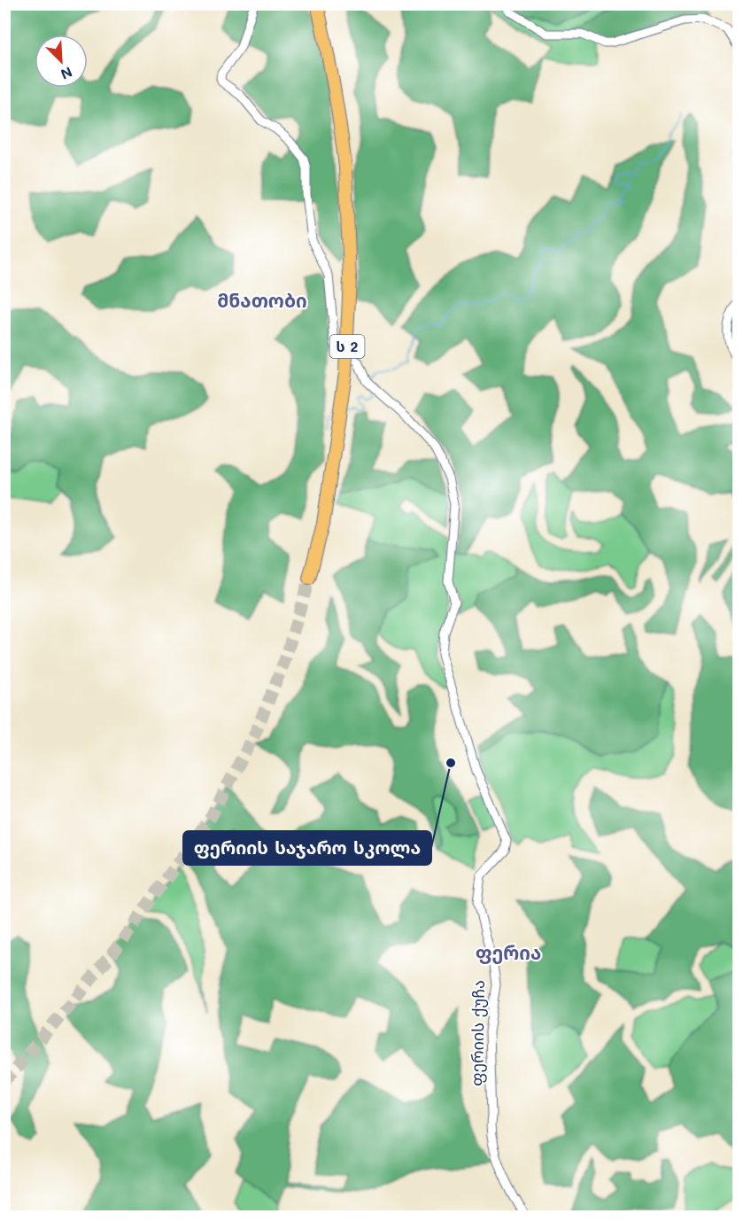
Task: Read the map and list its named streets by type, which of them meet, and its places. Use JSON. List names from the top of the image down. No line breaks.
{"streets":{"highway":["ს 2"],"street":["ფერიის ქუჩა"]},"districts":["მნათობი","ფერია"],"places":["ფერიის საჯარო სკოლა"],"north":"bottom right"}
